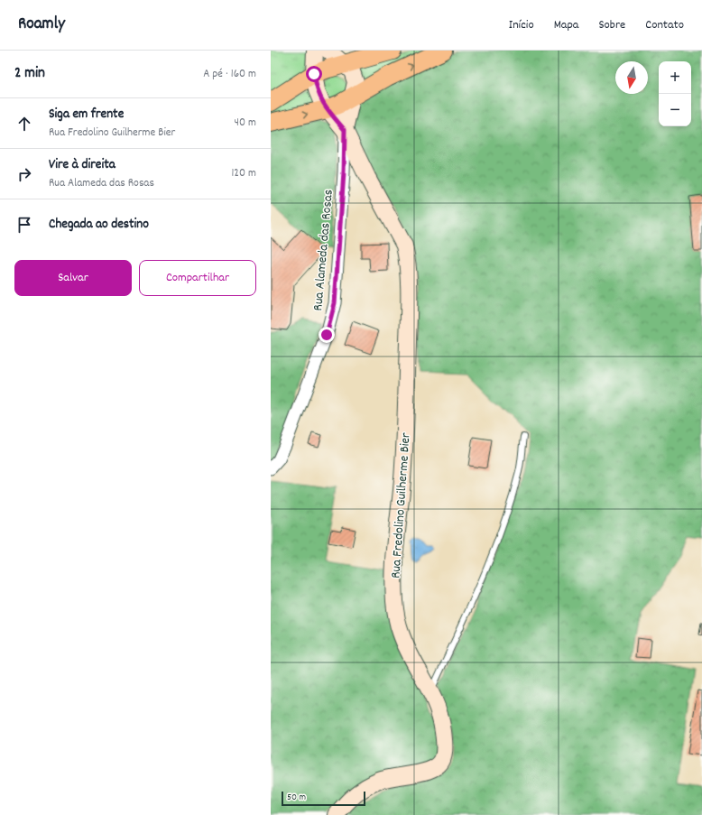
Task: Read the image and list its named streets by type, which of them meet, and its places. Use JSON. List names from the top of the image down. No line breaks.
{"streets":{"street":["Rua Alameda das Rosas","Rua Fredolino Guilherme Bier"]},"crossings":[["Rua Alameda das Rosas","Rua Fredolino Guilherme Bier"]],"scale_bar":"50 m","north":"bottom","page":{"header":"Roamly","nav":["Início","Mapa","Sobre","Contato"],"heading":["2 min","A pé · 160 m"],"map_buttons":["+","−"],"list":[["Siga em frente","Rua Fredolino Guilherme Bier","40 m"],["Vire à direita","Rua Alameda das Rosas","120 m"],"Chegada ao destino"],"buttons":["Salvar","Compartilhar"],"scale":"50 m"}}
